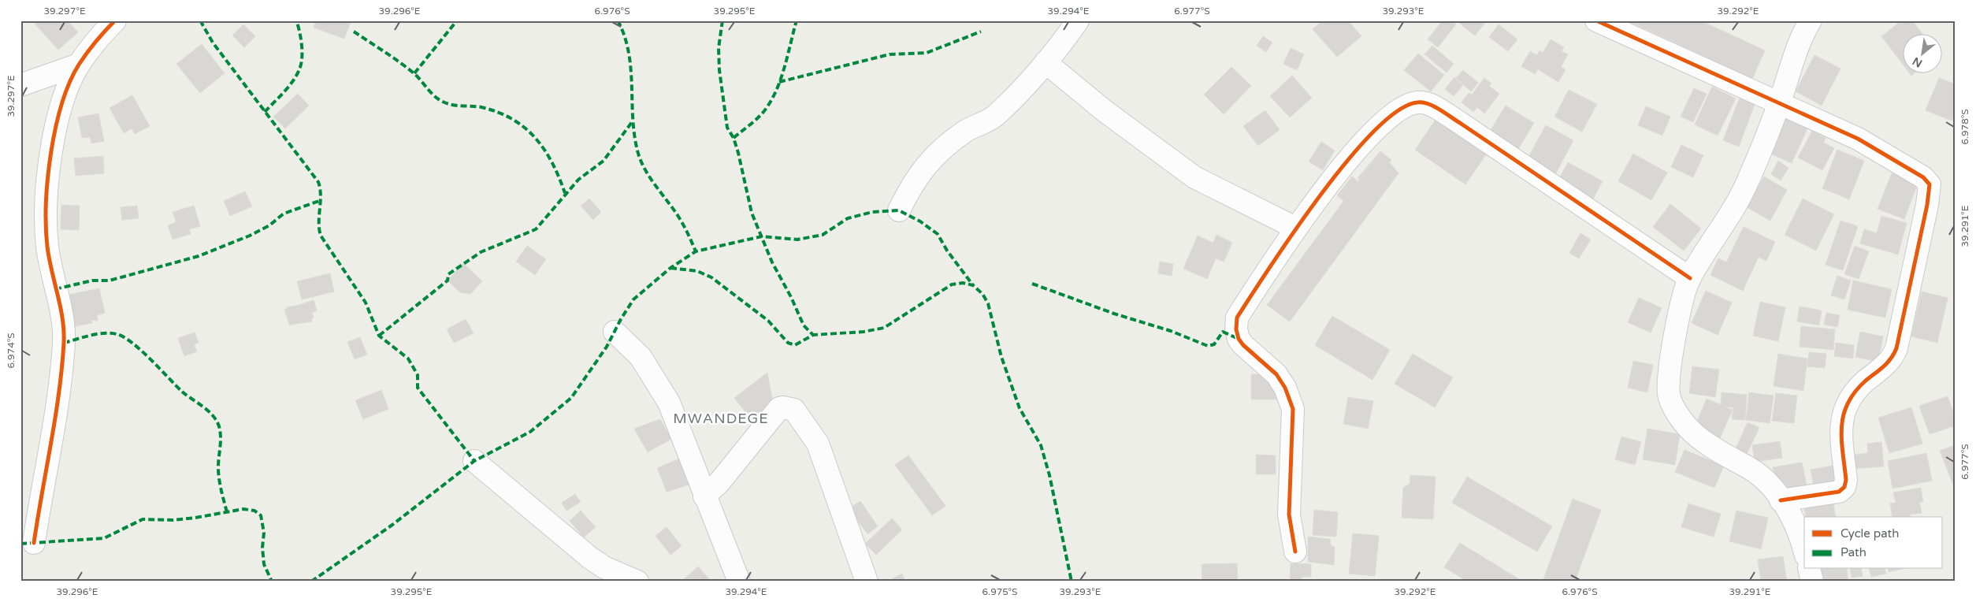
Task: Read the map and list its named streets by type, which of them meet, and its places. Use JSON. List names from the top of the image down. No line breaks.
{"districts":["MWANDEGE"],"legend":["Cycle path","Path"],"north":"bottom left","coordinates":["39.297°E","39.296°E","6.976°S","39.295°E","39.294°E","6.977°S","39.293°E","39.292°E","6.978°S","39.291°E","6.974°S","6.975°S"]}
